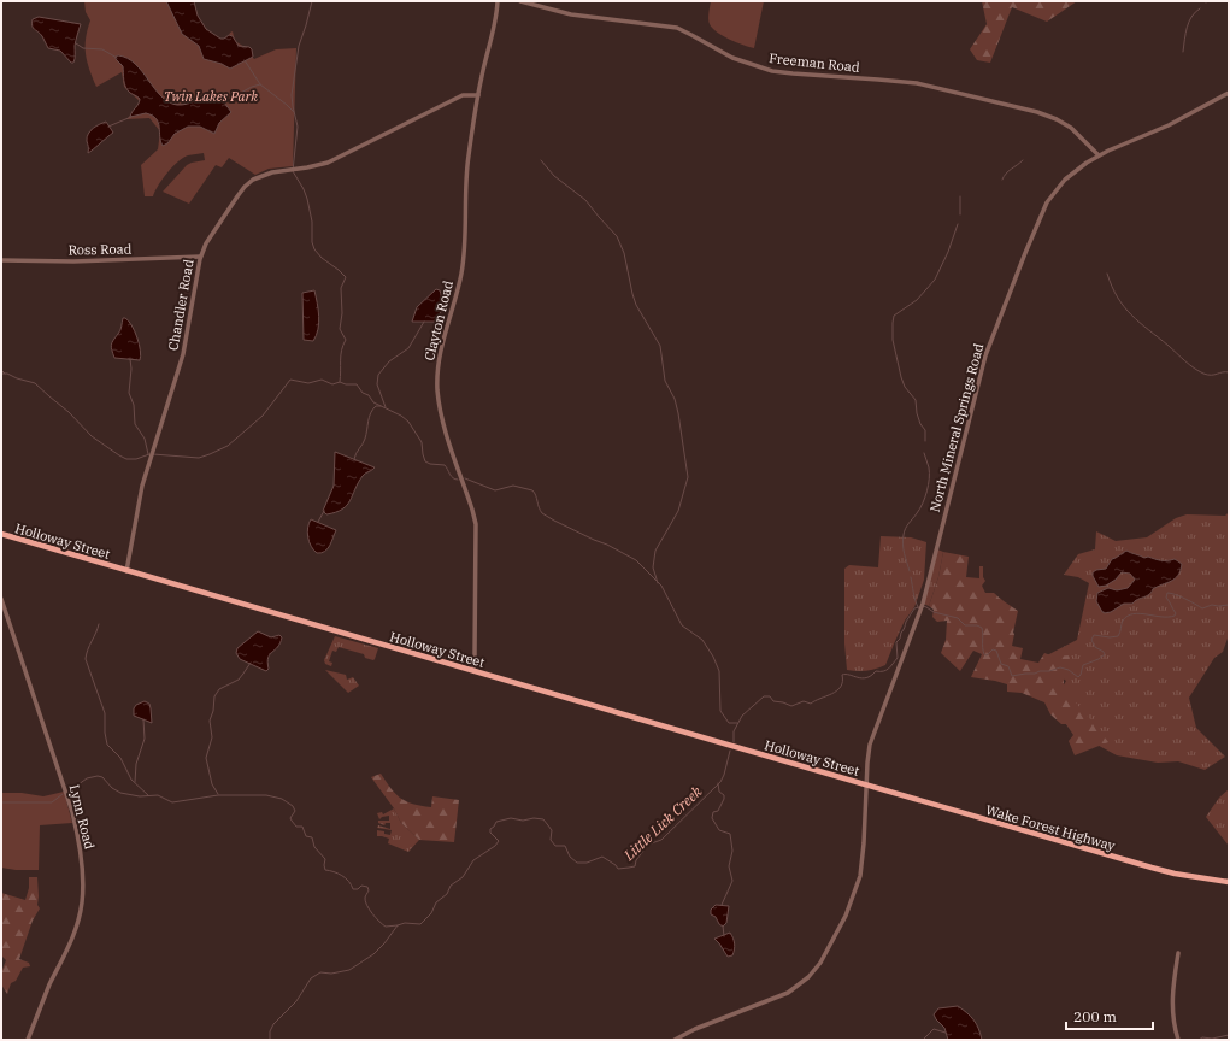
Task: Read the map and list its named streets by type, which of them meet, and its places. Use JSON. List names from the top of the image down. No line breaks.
{"streets":{"highway":["Holloway Street","Wake Forest Highway"],"street":["Freeman Road","Ross Road","Chandler Road","Clayton Road","North Mineral Springs Road","Lynn Road"]},"crossings":[["Freeman Road","North Mineral Springs Road"],["Ross Road","Chandler Road"],["Chandler Road","Clayton Road"],["Chandler Road","Holloway Street"],["Clayton Road","Holloway Street"],["North Mineral Springs Road","Holloway Street"],["North Mineral Springs Road","Wake Forest Highway"],["Holloway Street","Wake Forest Highway"]],"water":["Little Lick Creek"],"parks":["Twin Lakes Park"],"scale_bar":"200 m"}
